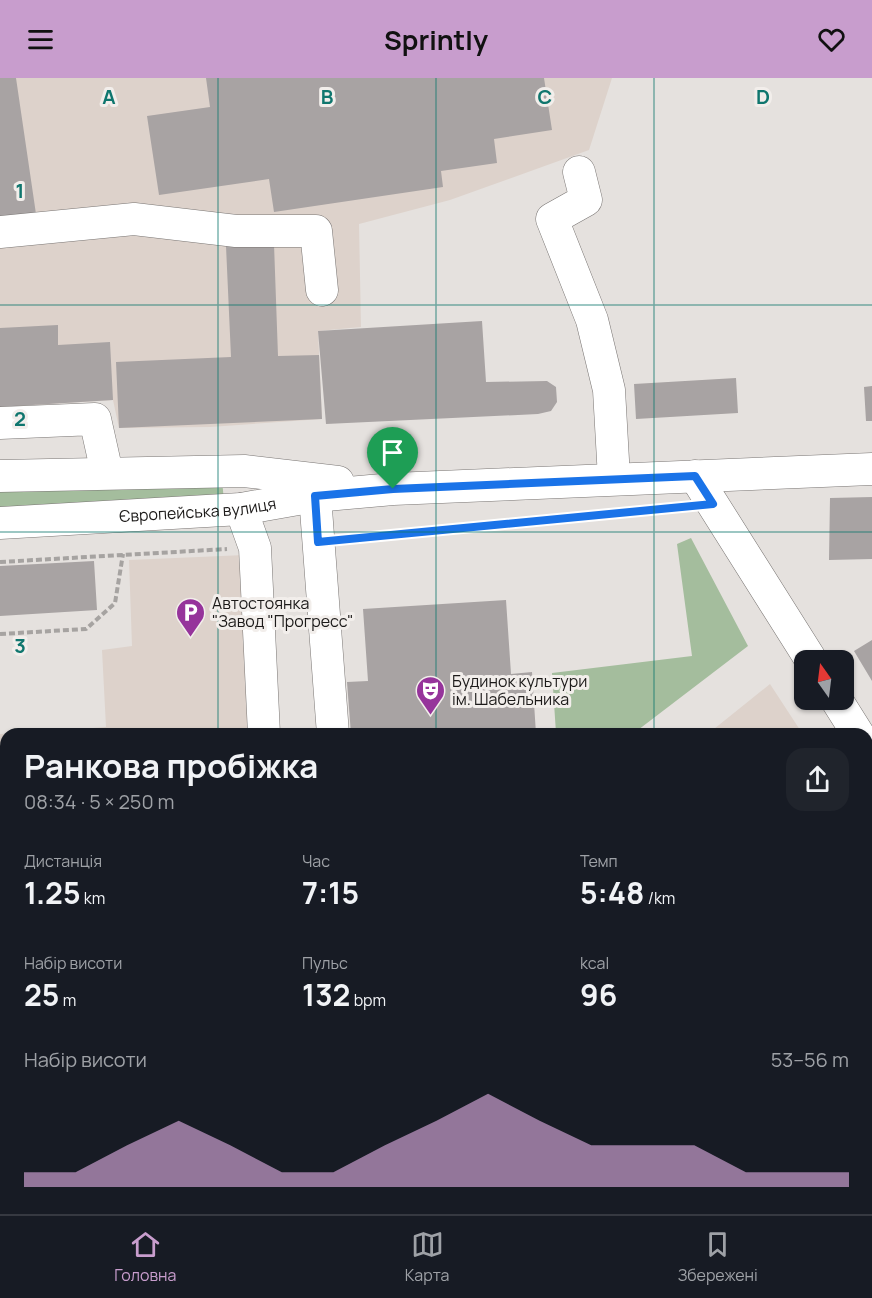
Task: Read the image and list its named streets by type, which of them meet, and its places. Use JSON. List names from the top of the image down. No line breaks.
{"streets":{"street":["Європейська вулиця"]},"places":{"parking":["Автостоянка \"Завод \"Прогресс\""],"theatre":["Будинок культури ім. Шабельника"]},"north":"top","page":{"header":"Sprintly","heading":["Ранкова пробіжка","08:34 · 5 × 250 m"],"stats":[["Дистанція","1.25 km"],["Час","7:15"],["Темп","5:48 /km"],["Набір висоти","25 m"],["Пульс","132 bpm"],["kcal","96"]],"chart":["Набір висоти","53–56 m"],"tabs":["Головна","Карта","Збережені"]},"grid":{"columns":["A","B","C","D"],"rows":["1","2","3"]}}
